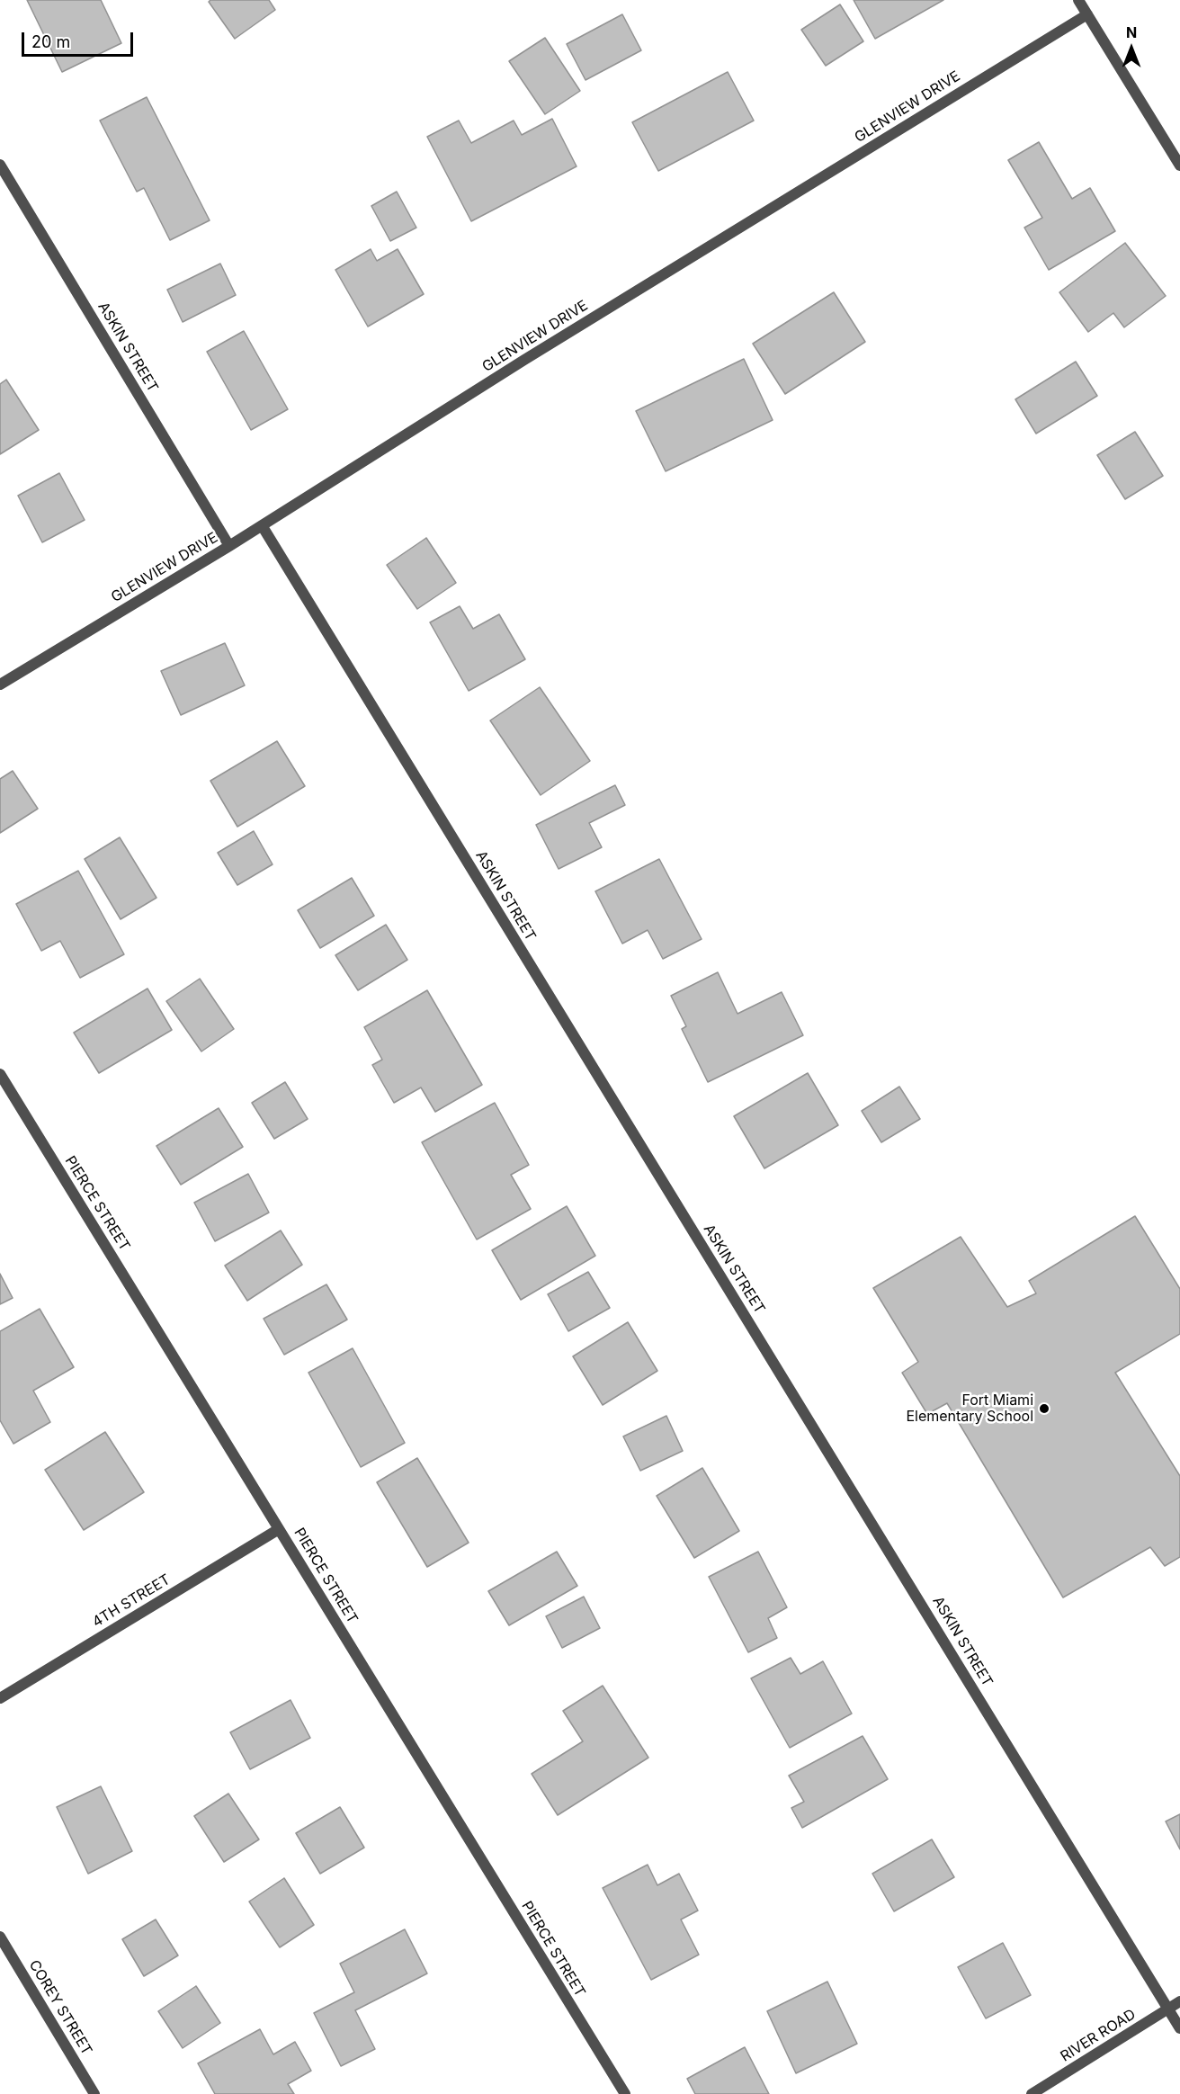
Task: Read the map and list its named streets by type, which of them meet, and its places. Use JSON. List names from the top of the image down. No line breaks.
{"streets":{"street":["GLENVIEW DRIVE","ASKIN STREET","PIERCE STREET","4TH STREET","COREY STREET","RIVER ROAD"]},"crossings":[["GLENVIEW DRIVE","ASKIN STREET"],["ASKIN STREET","RIVER ROAD"],["PIERCE STREET","4TH STREET"]],"places":["Fort Miami Elementary School"],"scale_bar":"20 m","north":"top"}
